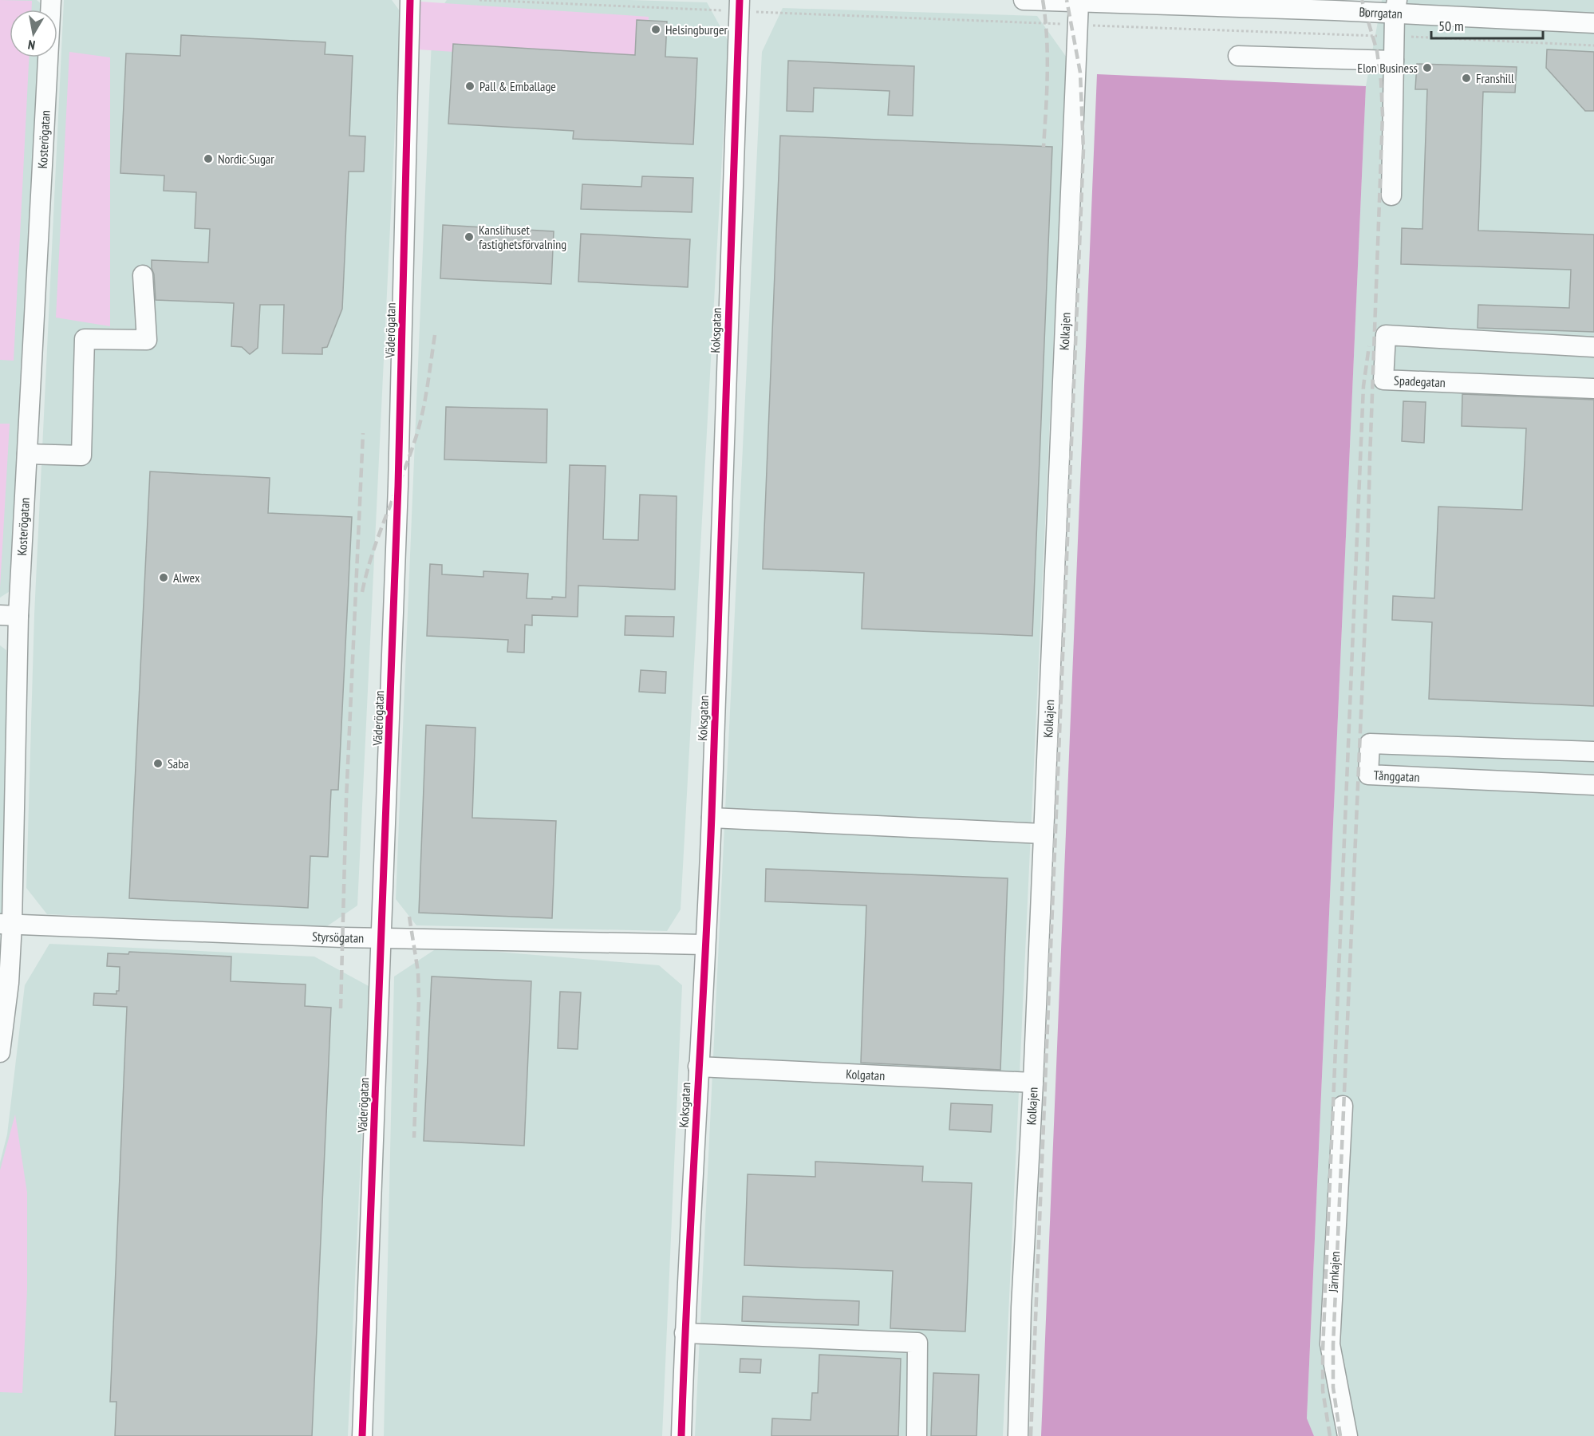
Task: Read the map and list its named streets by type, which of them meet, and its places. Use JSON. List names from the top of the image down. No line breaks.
{"streets":{"street":["Borrgatan","Kosterögatan","Väderögatan","Koksgatan","Kolkajen","Spadegatan","Tånggatan","Styrsögatan","Kolgatan","Järnkajen"]},"crossings":[["Borrgatan","Kolkajen"],["Kosterögatan","Styrsögatan"],["Väderögatan","Styrsögatan"],["Koksgatan","Styrsögatan"],["Koksgatan","Kolgatan"],["Kolkajen","Kolgatan"]],"places":["Helsingburger","Elon Business","Franshill","Pall & Emballage","Nordic Sugar","Kanslihuset fastighetsförvalning","Alwex","Saba"],"scale_bar":"50 m","north":"bottom"}
